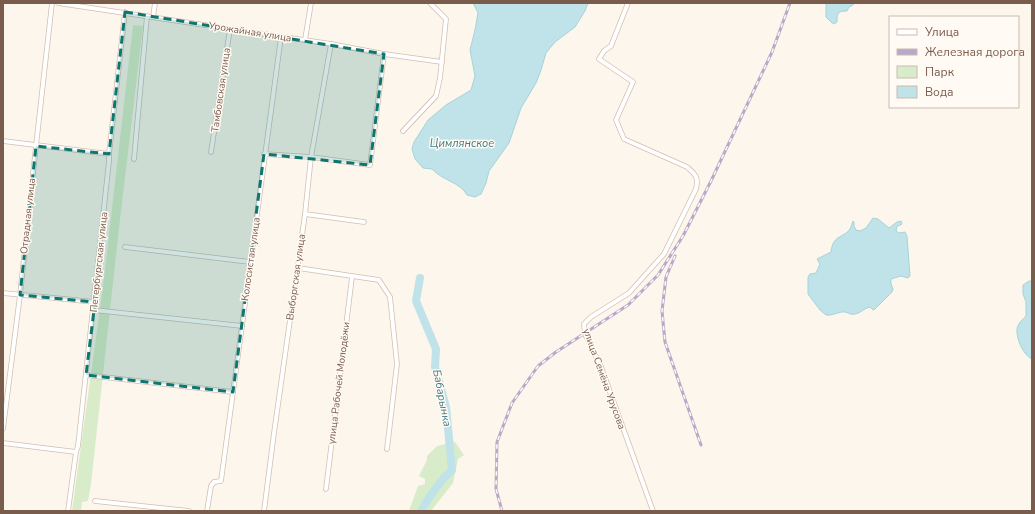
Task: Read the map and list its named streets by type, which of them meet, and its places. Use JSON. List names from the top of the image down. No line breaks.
{"streets":{"street":["Урожайная улица","Тамбовская улица","Отрадная улица","Колосистая улица","Петербургская улица","Выборгская улица","улица Семёна Урусова","улица Рабочей Молодёжи"]},"crossings":[["Урожайная улица","Тамбовская улица"],["Урожайная улица","Колосистая улица"],["Урожайная улица","Петербургская улица"],["Урожайная улица","Выборгская улица"]],"water":["Цимлянское","Бабарынка"],"legend":["Улица","Железная дорога","Парк","Вода"]}
